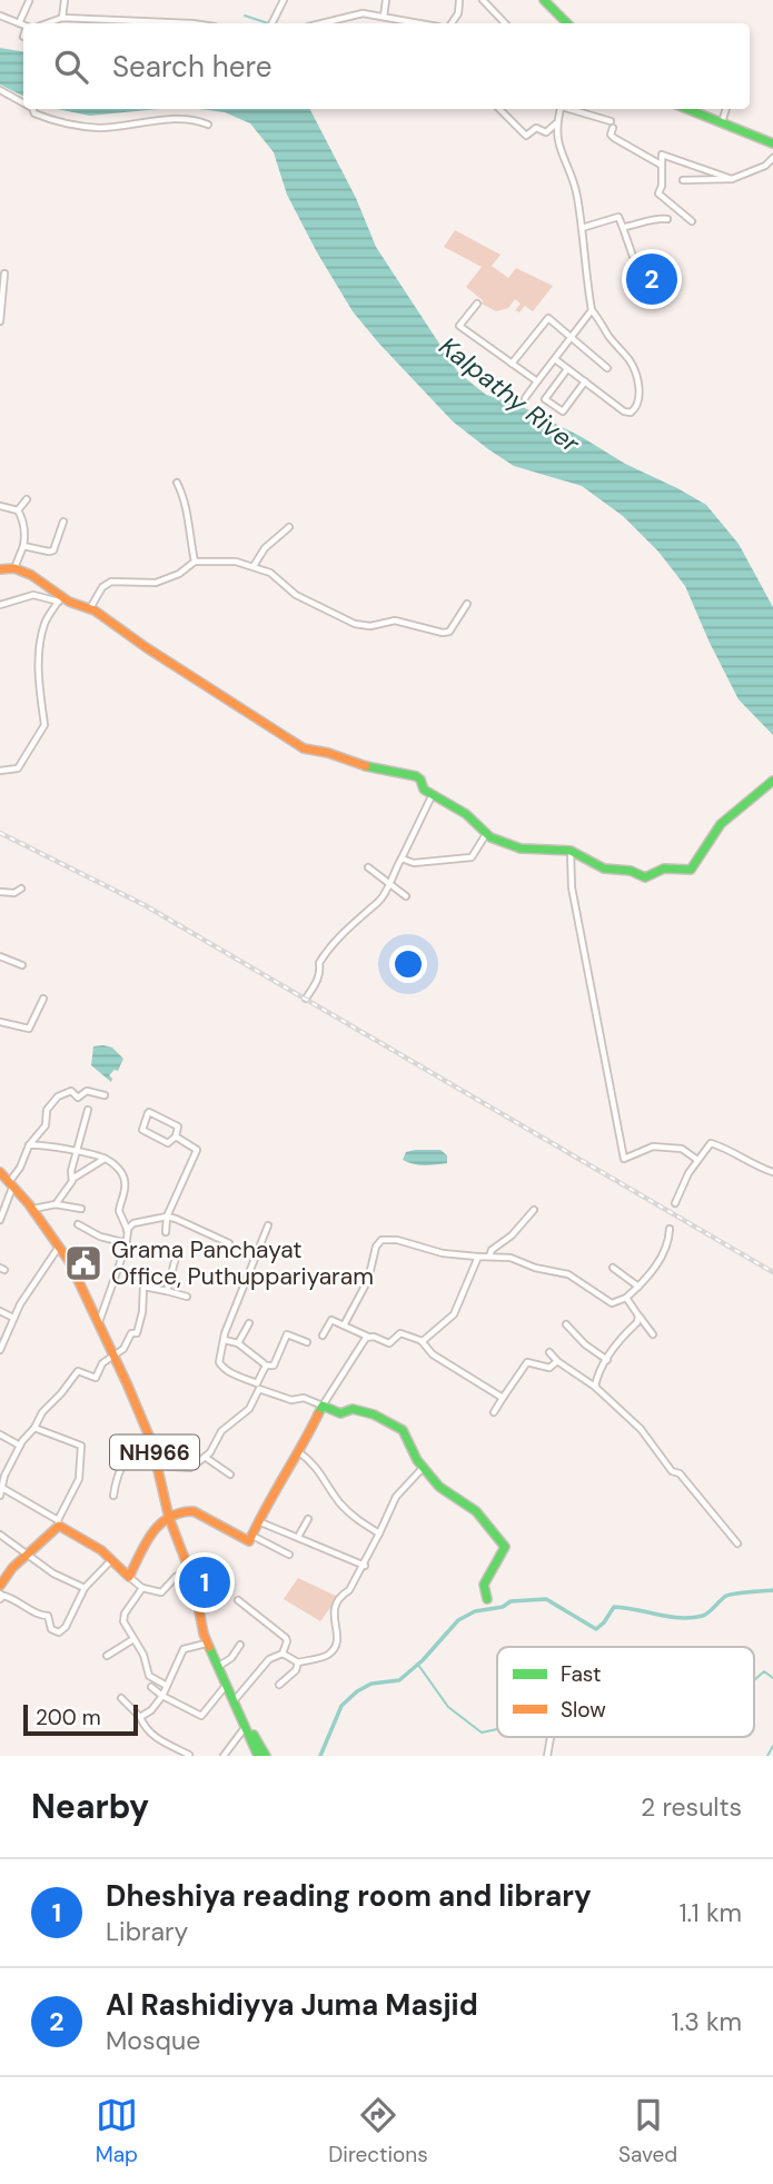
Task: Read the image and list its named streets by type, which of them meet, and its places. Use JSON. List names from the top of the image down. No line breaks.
{"streets":{"main road":["NH966"]},"water":["Kalpathy River"],"places":{"public building":["Grama Panchayat Office, Puthuppariyaram"]},"legend":["Fast","Slow"],"scale_bar":"200 m","page":{"search":"Search here","pins":["2","1"],"scale":"200 m","heading":["Nearby","2 results"],"list":[{"mark":"1","name":"Dheshiya reading room and library","note":"Library","value":"1.1 km"},{"mark":"2","name":"Al Rashidiyya Juma Masjid","note":"Mosque","value":"1.3 km"}],"nav":["Map","Directions","Saved"]}}
